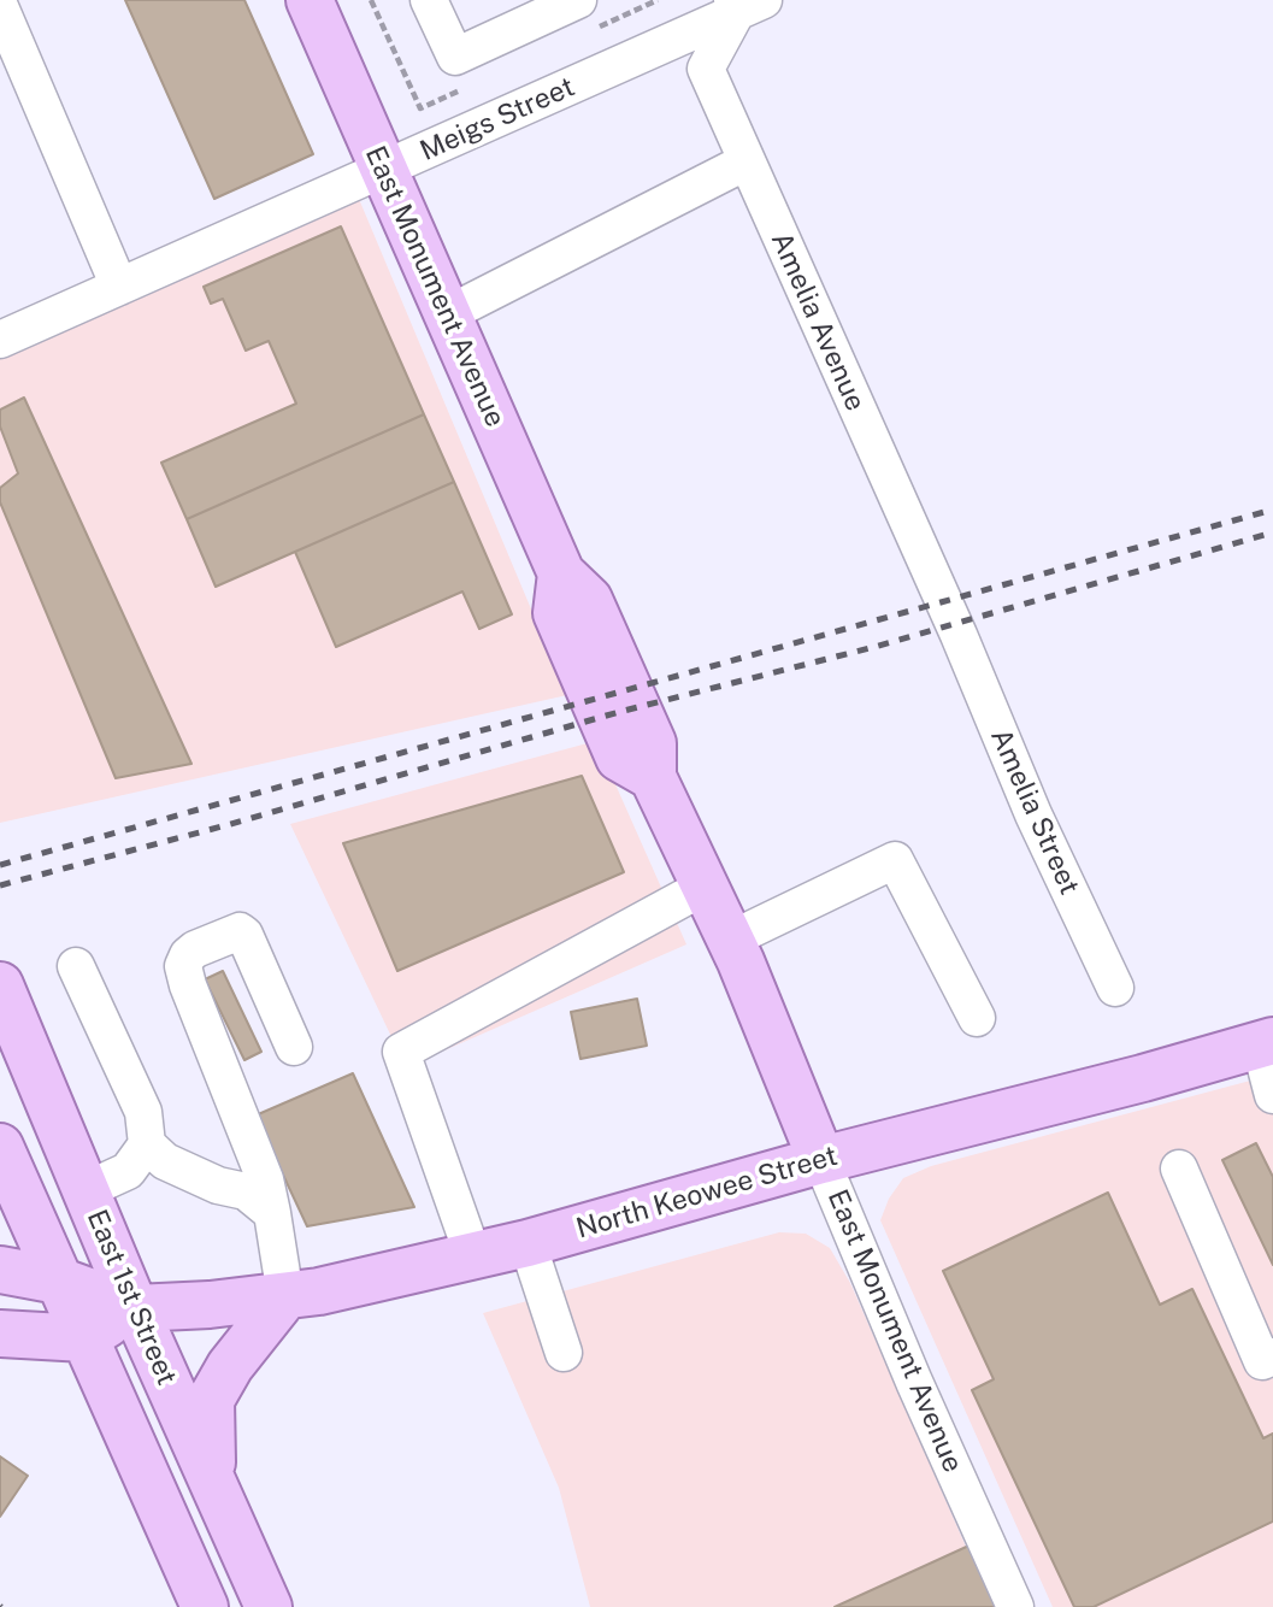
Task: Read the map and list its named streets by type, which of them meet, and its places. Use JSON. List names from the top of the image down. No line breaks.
{"streets":{"main road":["East Monument Avenue","North Keowee Street","East 1st Street"],"street":["Meigs Street","Amelia Avenue","Amelia Street"]},"crossings":[["Meigs Street","East Monument Avenue"],["Meigs Street","Amelia Avenue"],["East Monument Avenue","North Keowee Street"],["Amelia Avenue","Amelia Street"],["North Keowee Street","East 1st Street"]]}
